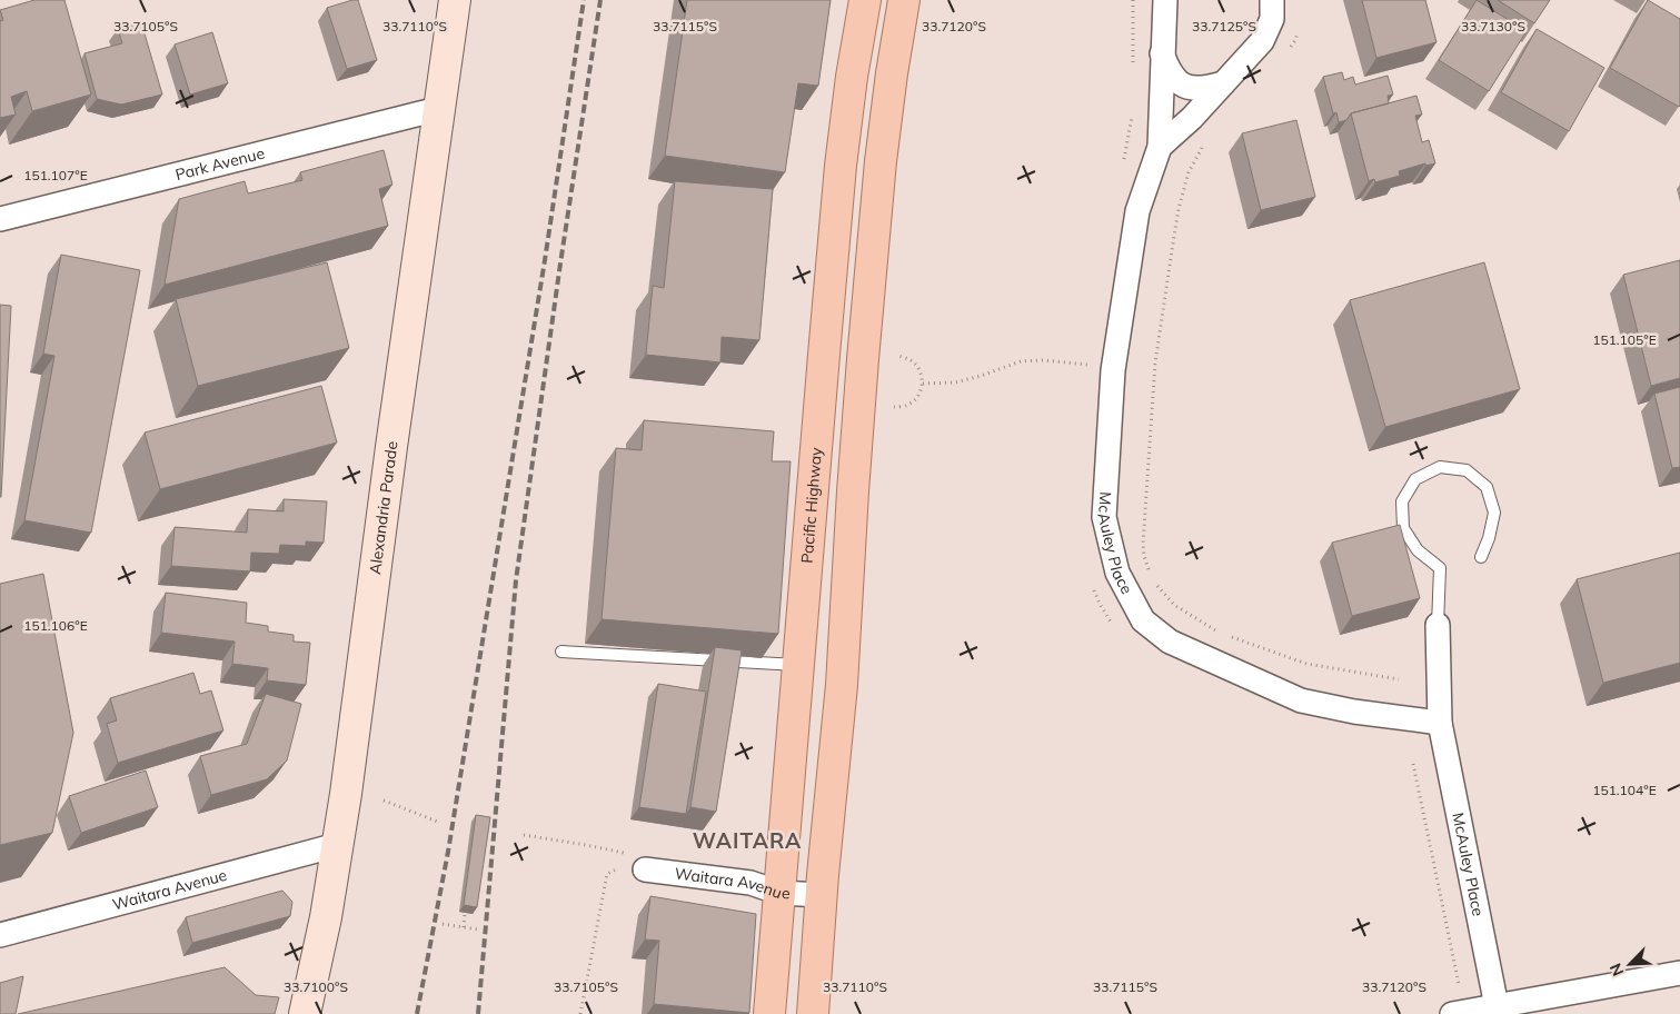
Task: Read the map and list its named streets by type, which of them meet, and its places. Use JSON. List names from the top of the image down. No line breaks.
{"streets":{"main road":["Pacific Highway"],"street":["Park Avenue","Alexandria Parade","McAuley Place","Waitara Avenue"]},"crossings":[["Park Avenue","Alexandria Parade"],["Pacific Highway","Waitara Avenue"],["Alexandria Parade","Waitara Avenue"]],"districts":["WAITARA"],"north":"bottom left","coordinates":["33.7130°S","33.7105°S","33.7110°S","33.7115°S","33.7120°S","33.7125°S","151.107°E","151.105°E","151.106°E","151.104°E","33.7100°S"]}
